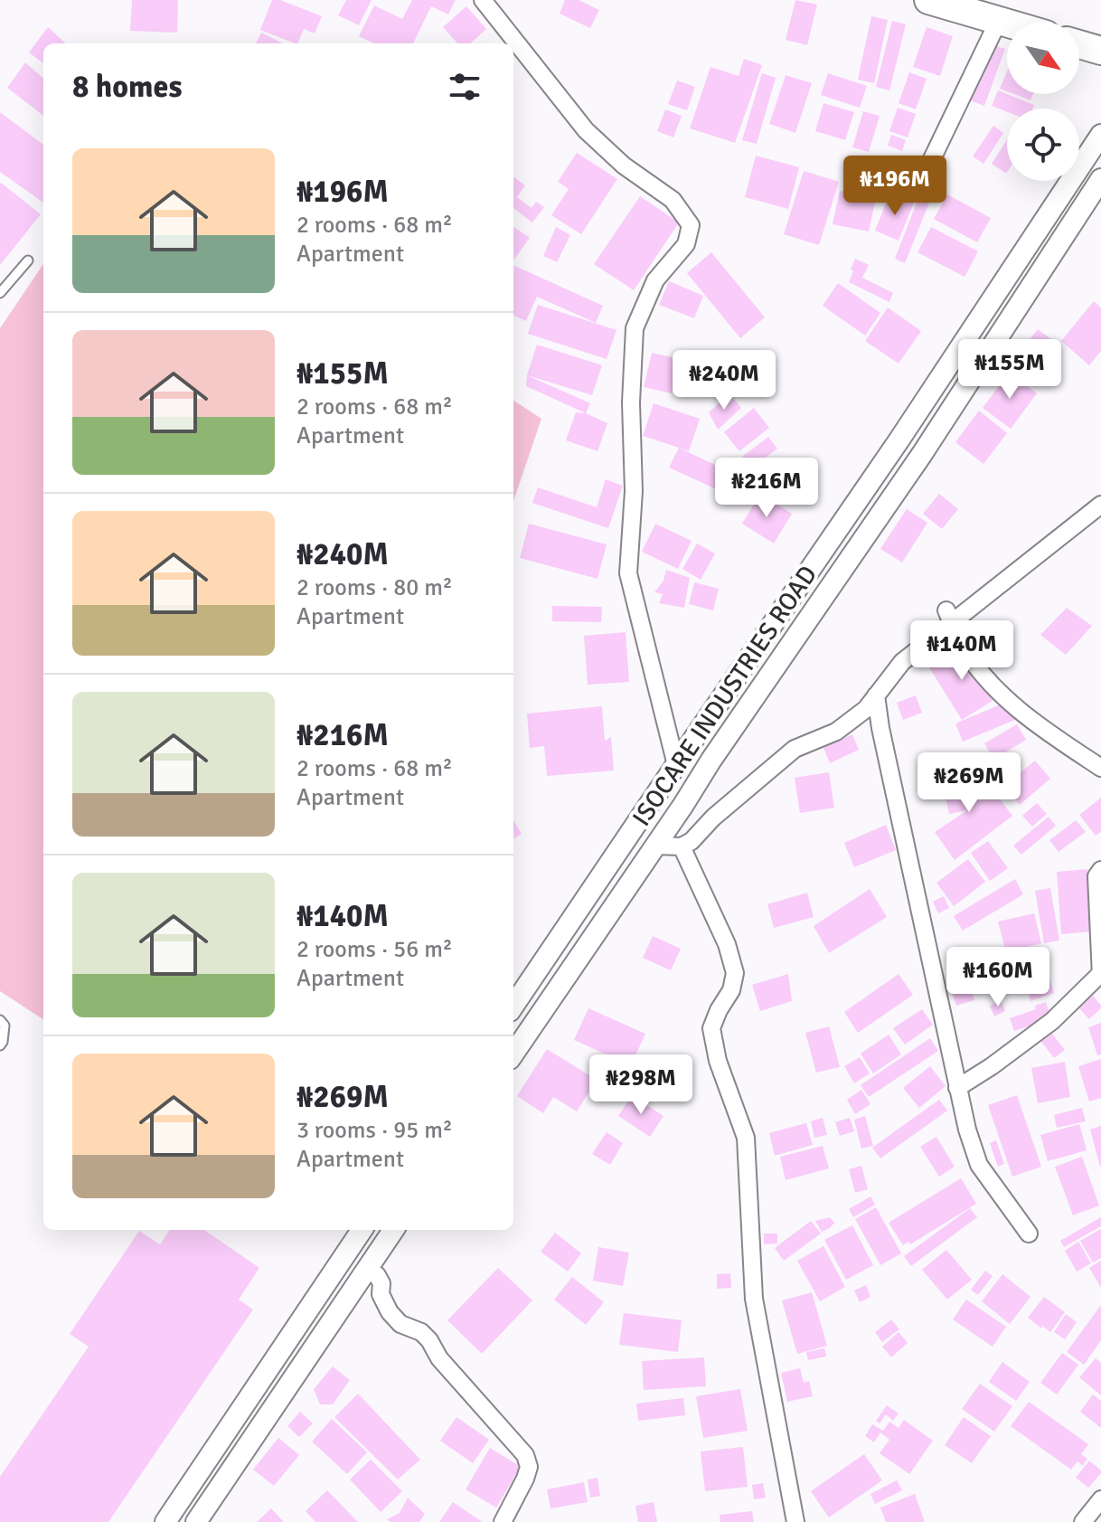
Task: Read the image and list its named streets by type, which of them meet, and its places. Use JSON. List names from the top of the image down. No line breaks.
{"streets":{"street":["ISOCARE INDUSTRIES ROAD"]},"north":"bottom right","page":{"heading":"8 homes","list":[{"name":"₦196M","note":"2 rooms · 68 m² · Apartment"},{"name":"₦155M","note":"2 rooms · 68 m² · Apartment"},{"name":"₦240M","note":"2 rooms · 80 m² · Apartment"},{"name":"₦216M","note":"2 rooms · 68 m² · Apartment"},{"name":"₦140M","note":"2 rooms · 56 m² · Apartment"},{"name":"₦269M","note":"3 rooms · 95 m² · Apartment"}],"price":["₦196M","₦155M","₦240M","₦216M","₦140M","₦269M","₦160M","₦298M"]}}
